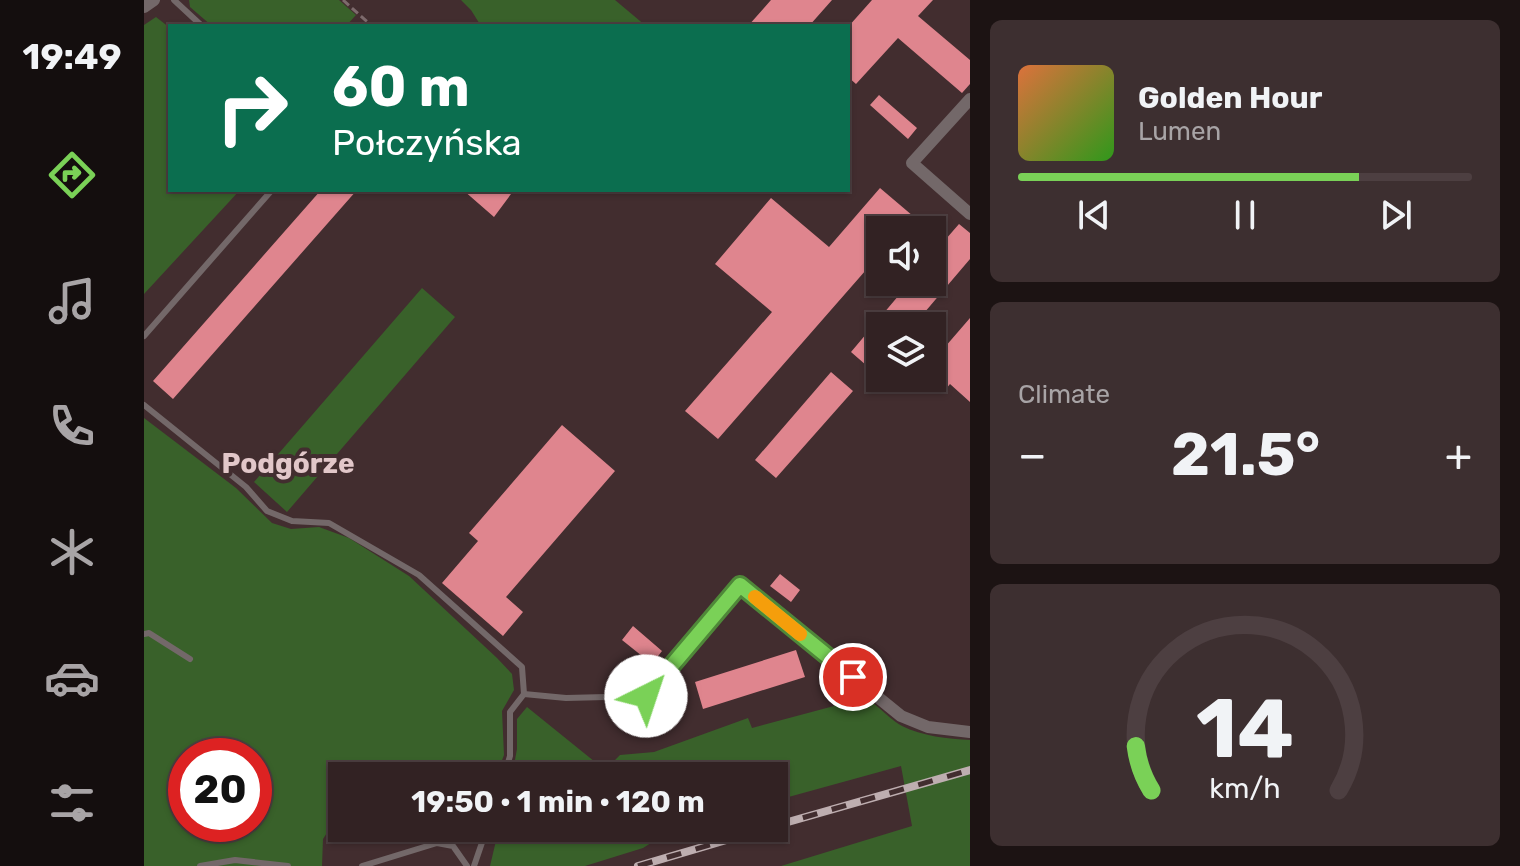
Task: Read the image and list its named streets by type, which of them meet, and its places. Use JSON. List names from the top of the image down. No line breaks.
{"districts":["Podgórze"],"page":{"tabs":"19:49","turn":["60 m","Połczyńska"],"song":["Golden Hour","Lumen"],"tile":"Climate","heat":["−","21.5°","+"],"limit":"20","trip":"19:50 · 1 min · 120 m","gauge":["14","km/h"]}}
